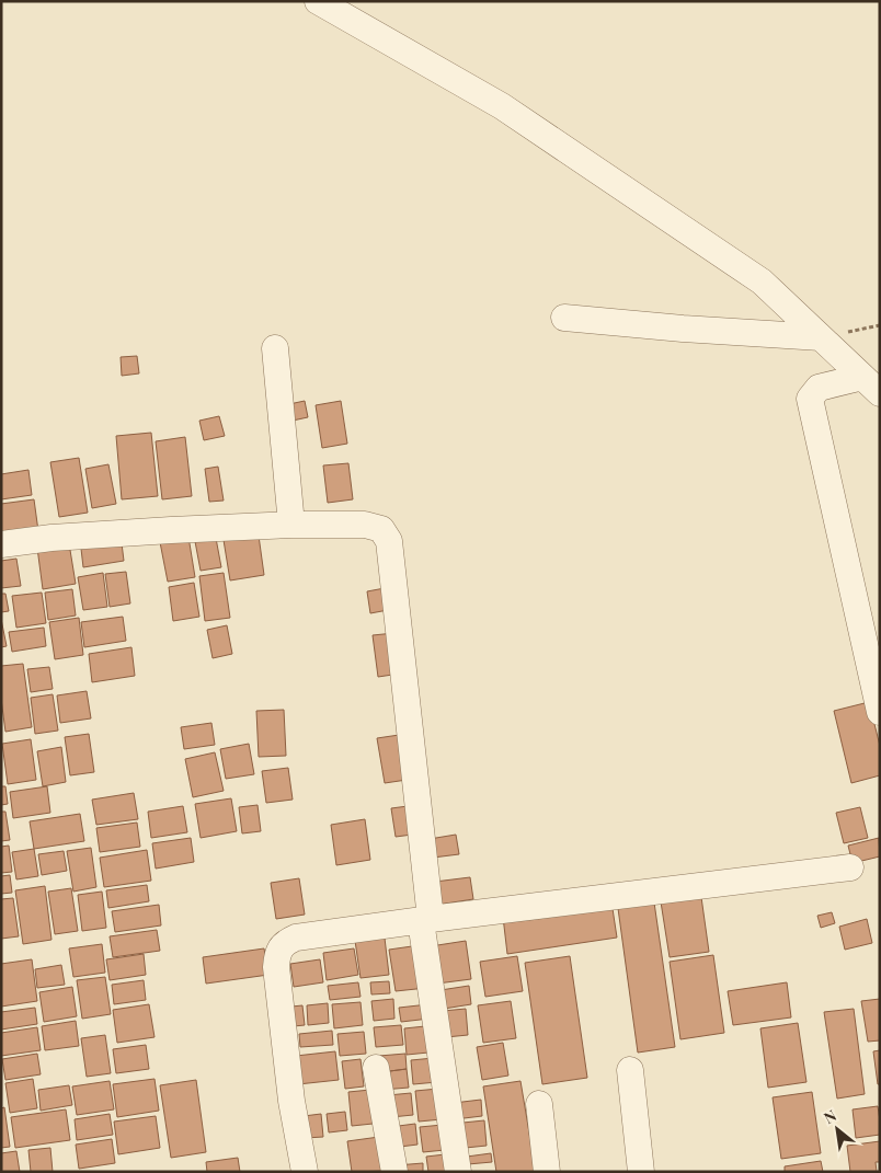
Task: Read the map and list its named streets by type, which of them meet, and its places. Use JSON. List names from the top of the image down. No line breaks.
{"north":"top left"}
